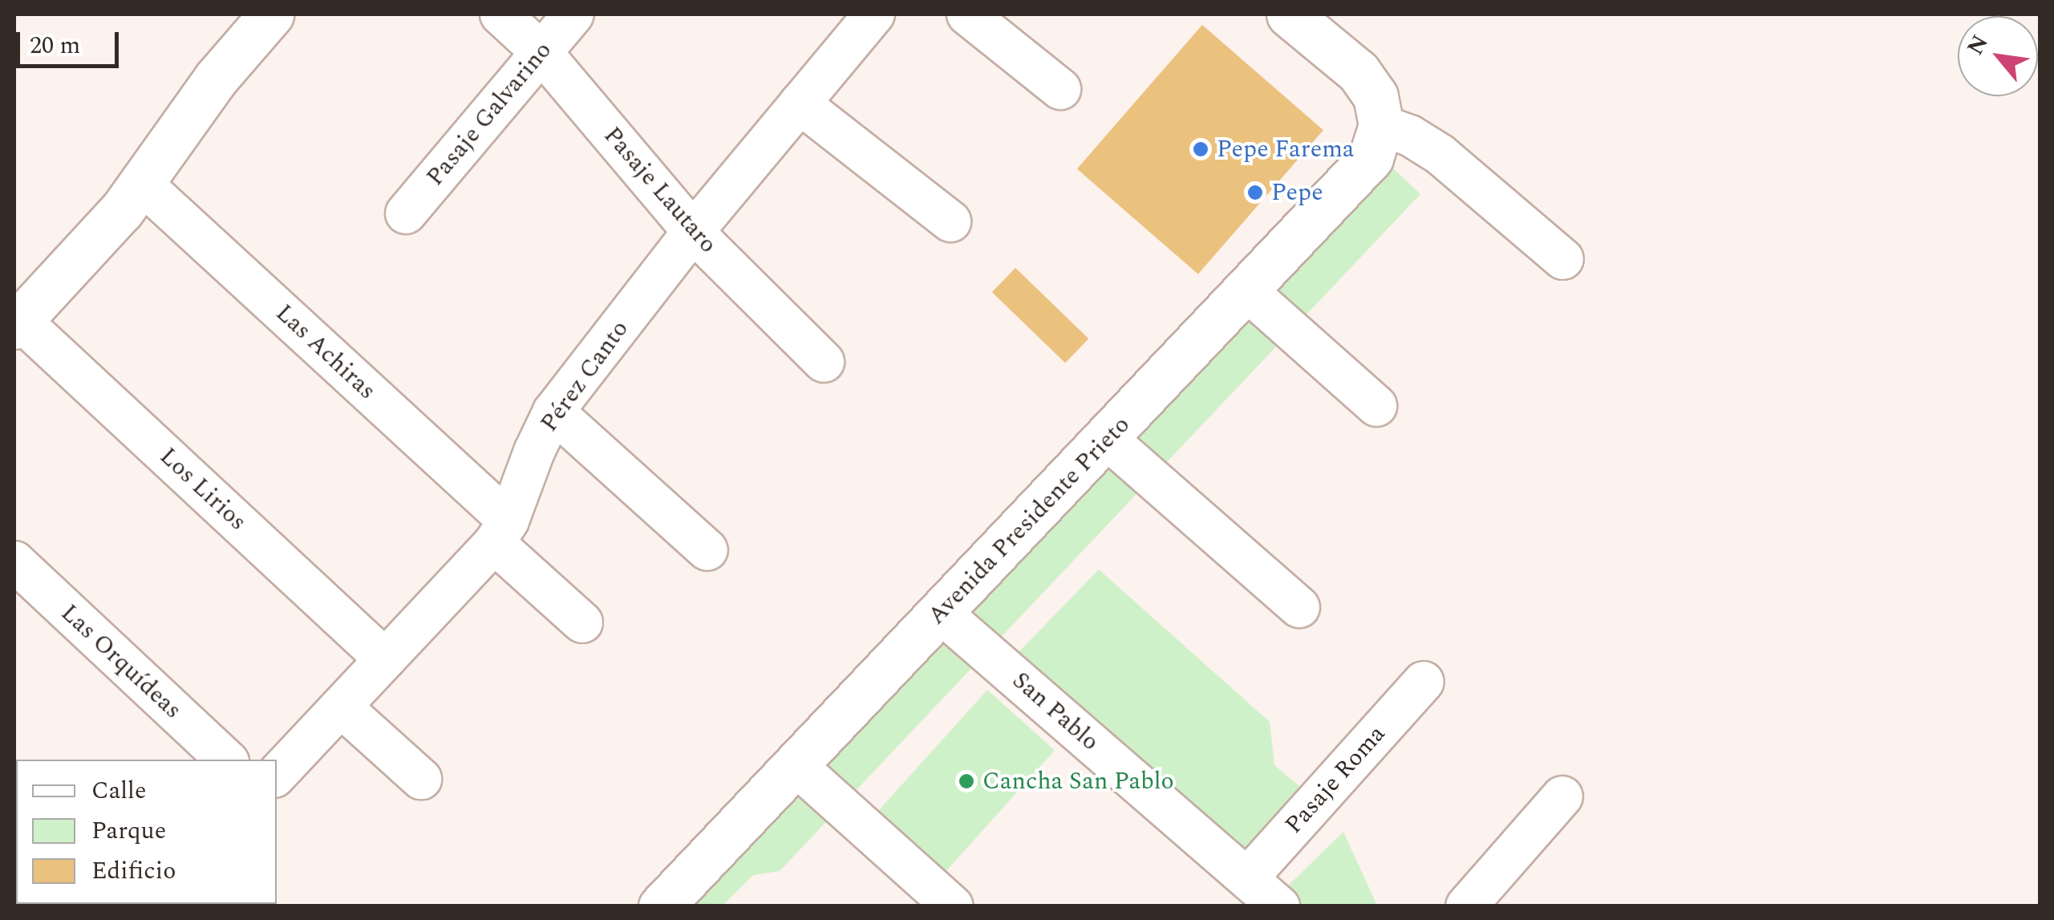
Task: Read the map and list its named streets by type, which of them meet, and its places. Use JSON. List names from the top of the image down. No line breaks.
{"streets":{"main road":["Avenida Presidente Prieto"],"street":["Pasaje Galvarino","Pasaje Lautaro","Las Achiras","Pérez Canto","Los Lirios","Las Orquídeas","San Pablo","Pasaje Roma"]},"crossings":[["Pasaje Galvarino","Pasaje Lautaro"],["Pasaje Lautaro","Pérez Canto"],["Las Achiras","Pérez Canto"],["Pérez Canto","Los Lirios"],["Avenida Presidente Prieto","San Pablo"],["San Pablo","Pasaje Roma"]],"places":["Pepe Farema","Pepe","Cancha San Pablo"],"legend":["Calle","Parque","Edificio"],"scale_bar":"20 m","north":"top left"}
